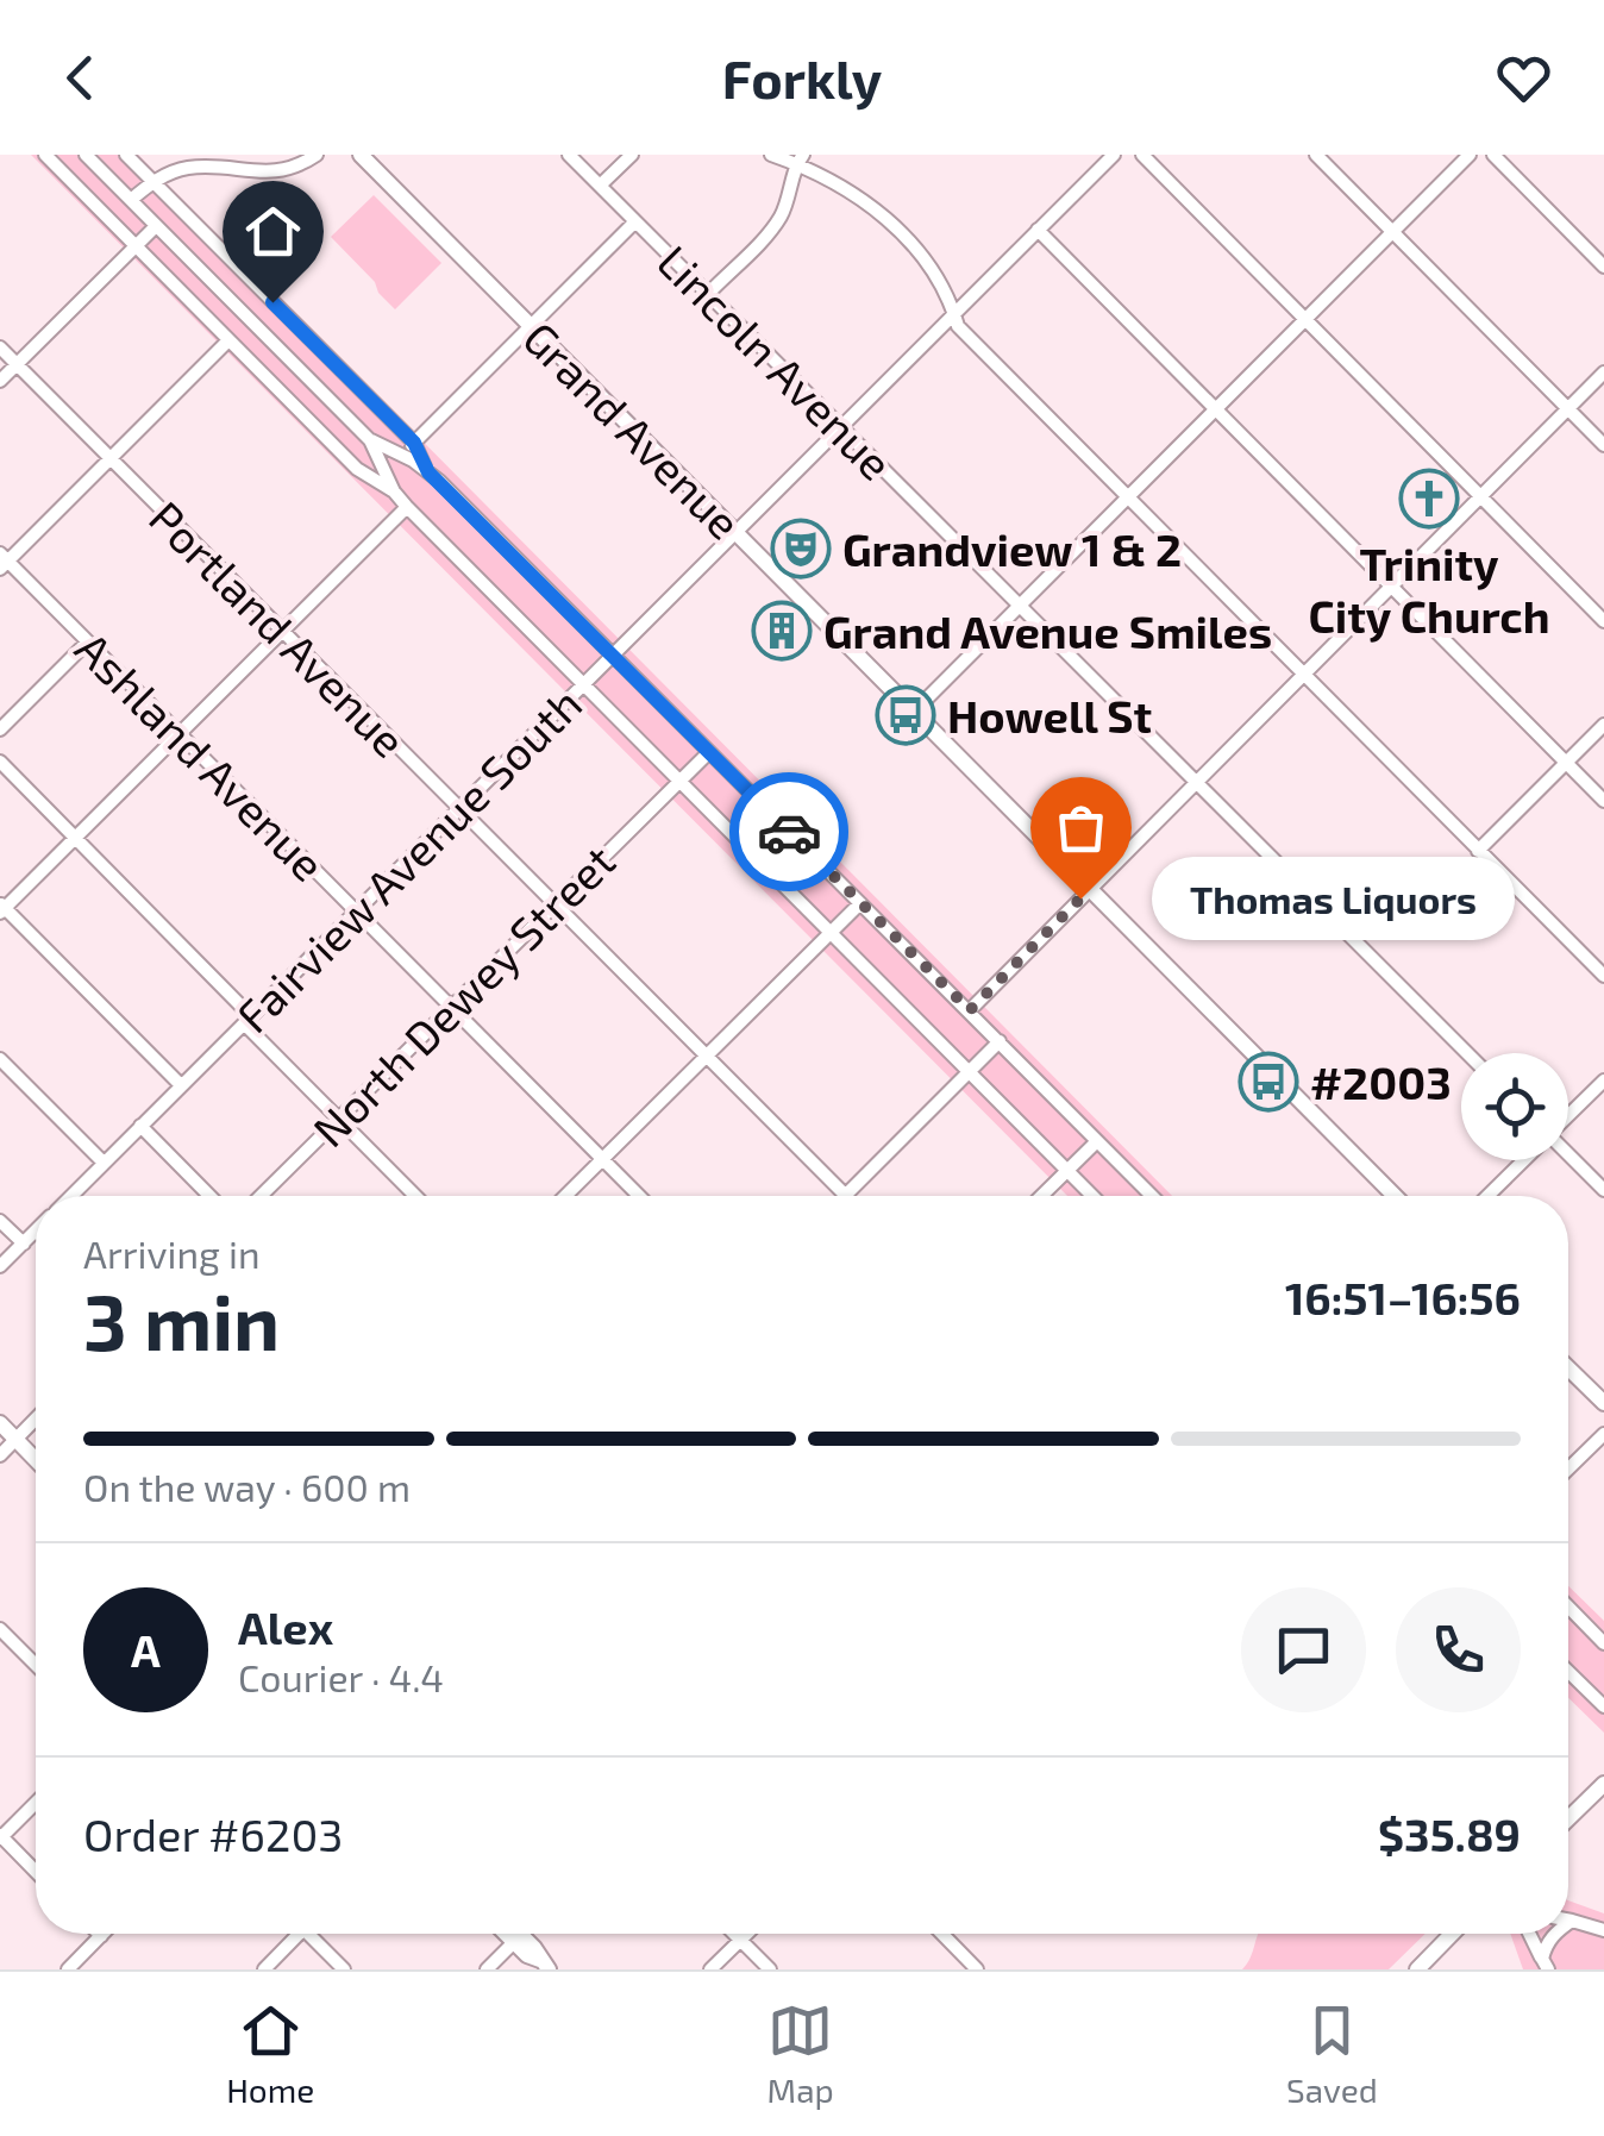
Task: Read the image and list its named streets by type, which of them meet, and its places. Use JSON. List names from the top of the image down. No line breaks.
{"streets":{"main road":["Grand Avenue"],"street":["Lincoln Avenue","Portland Avenue","Ashland Avenue","Fairview Avenue South","North Dewey Street"]},"crossings":[["Lincoln Avenue","Fairview Avenue South"],["Grand Avenue","Fairview Avenue South"],["Portland Avenue","Fairview Avenue South"],["Portland Avenue","North Dewey Street"],["Ashland Avenue","Fairview Avenue South"],["Ashland Avenue","North Dewey Street"]],"places":{"church":["Trinity City Church"],"theatre":["Grandview 1 & 2"],"building":["Grand Avenue Smiles"],"bus stop":["Howell St","#2003"],"other":["Thomas Liquors"]},"page":{"header":"Forkly","bubble":"Thomas Liquors","heading":["3 min","Arriving in","16:51–16:56"],"panel":["Alex","Courier · 4.4","Order #6203","$35.89"],"bar":"On the way · 600 m","round":"A","tabs":["Home","Map","Saved"]}}
